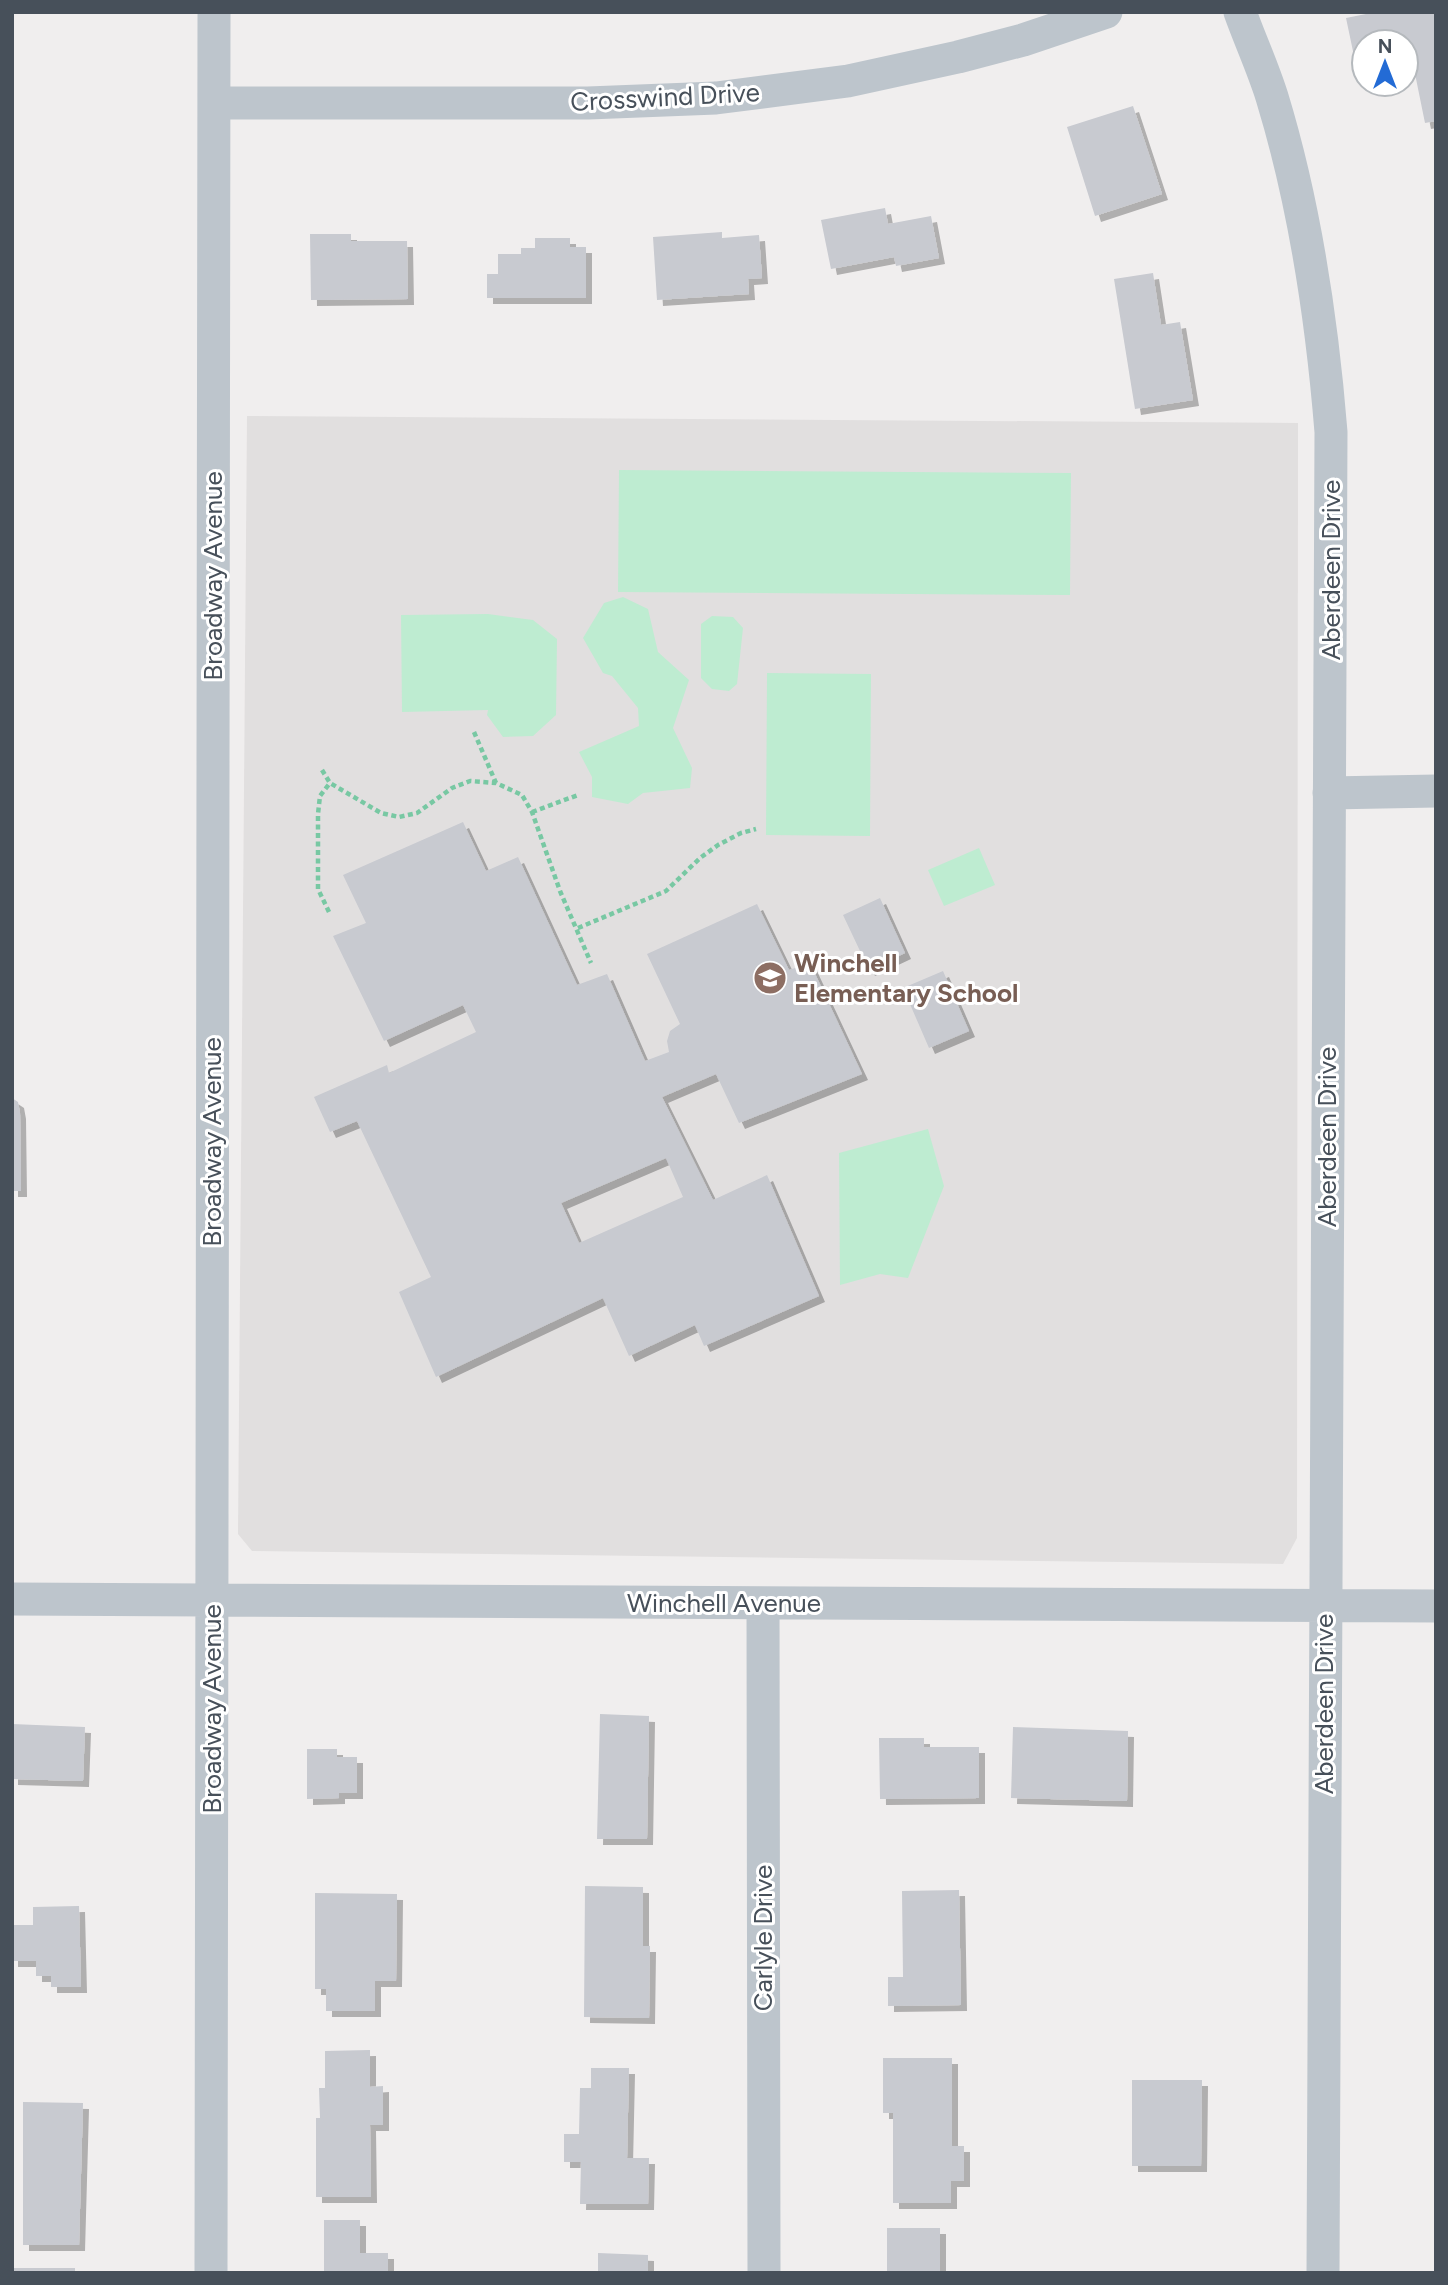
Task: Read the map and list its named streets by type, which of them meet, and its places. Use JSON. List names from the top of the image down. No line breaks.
{"streets":{"street":["Crosswind Drive","Aberdeen Drive","Broadway Avenue","Winchell Avenue","Carlyle Drive"]},"crossings":[["Crosswind Drive","Broadway Avenue"],["Aberdeen Drive","Winchell Avenue"],["Broadway Avenue","Winchell Avenue"],["Winchell Avenue","Carlyle Drive"]],"places":{"school or university":["Winchell Elementary School"]},"north":"top"}
